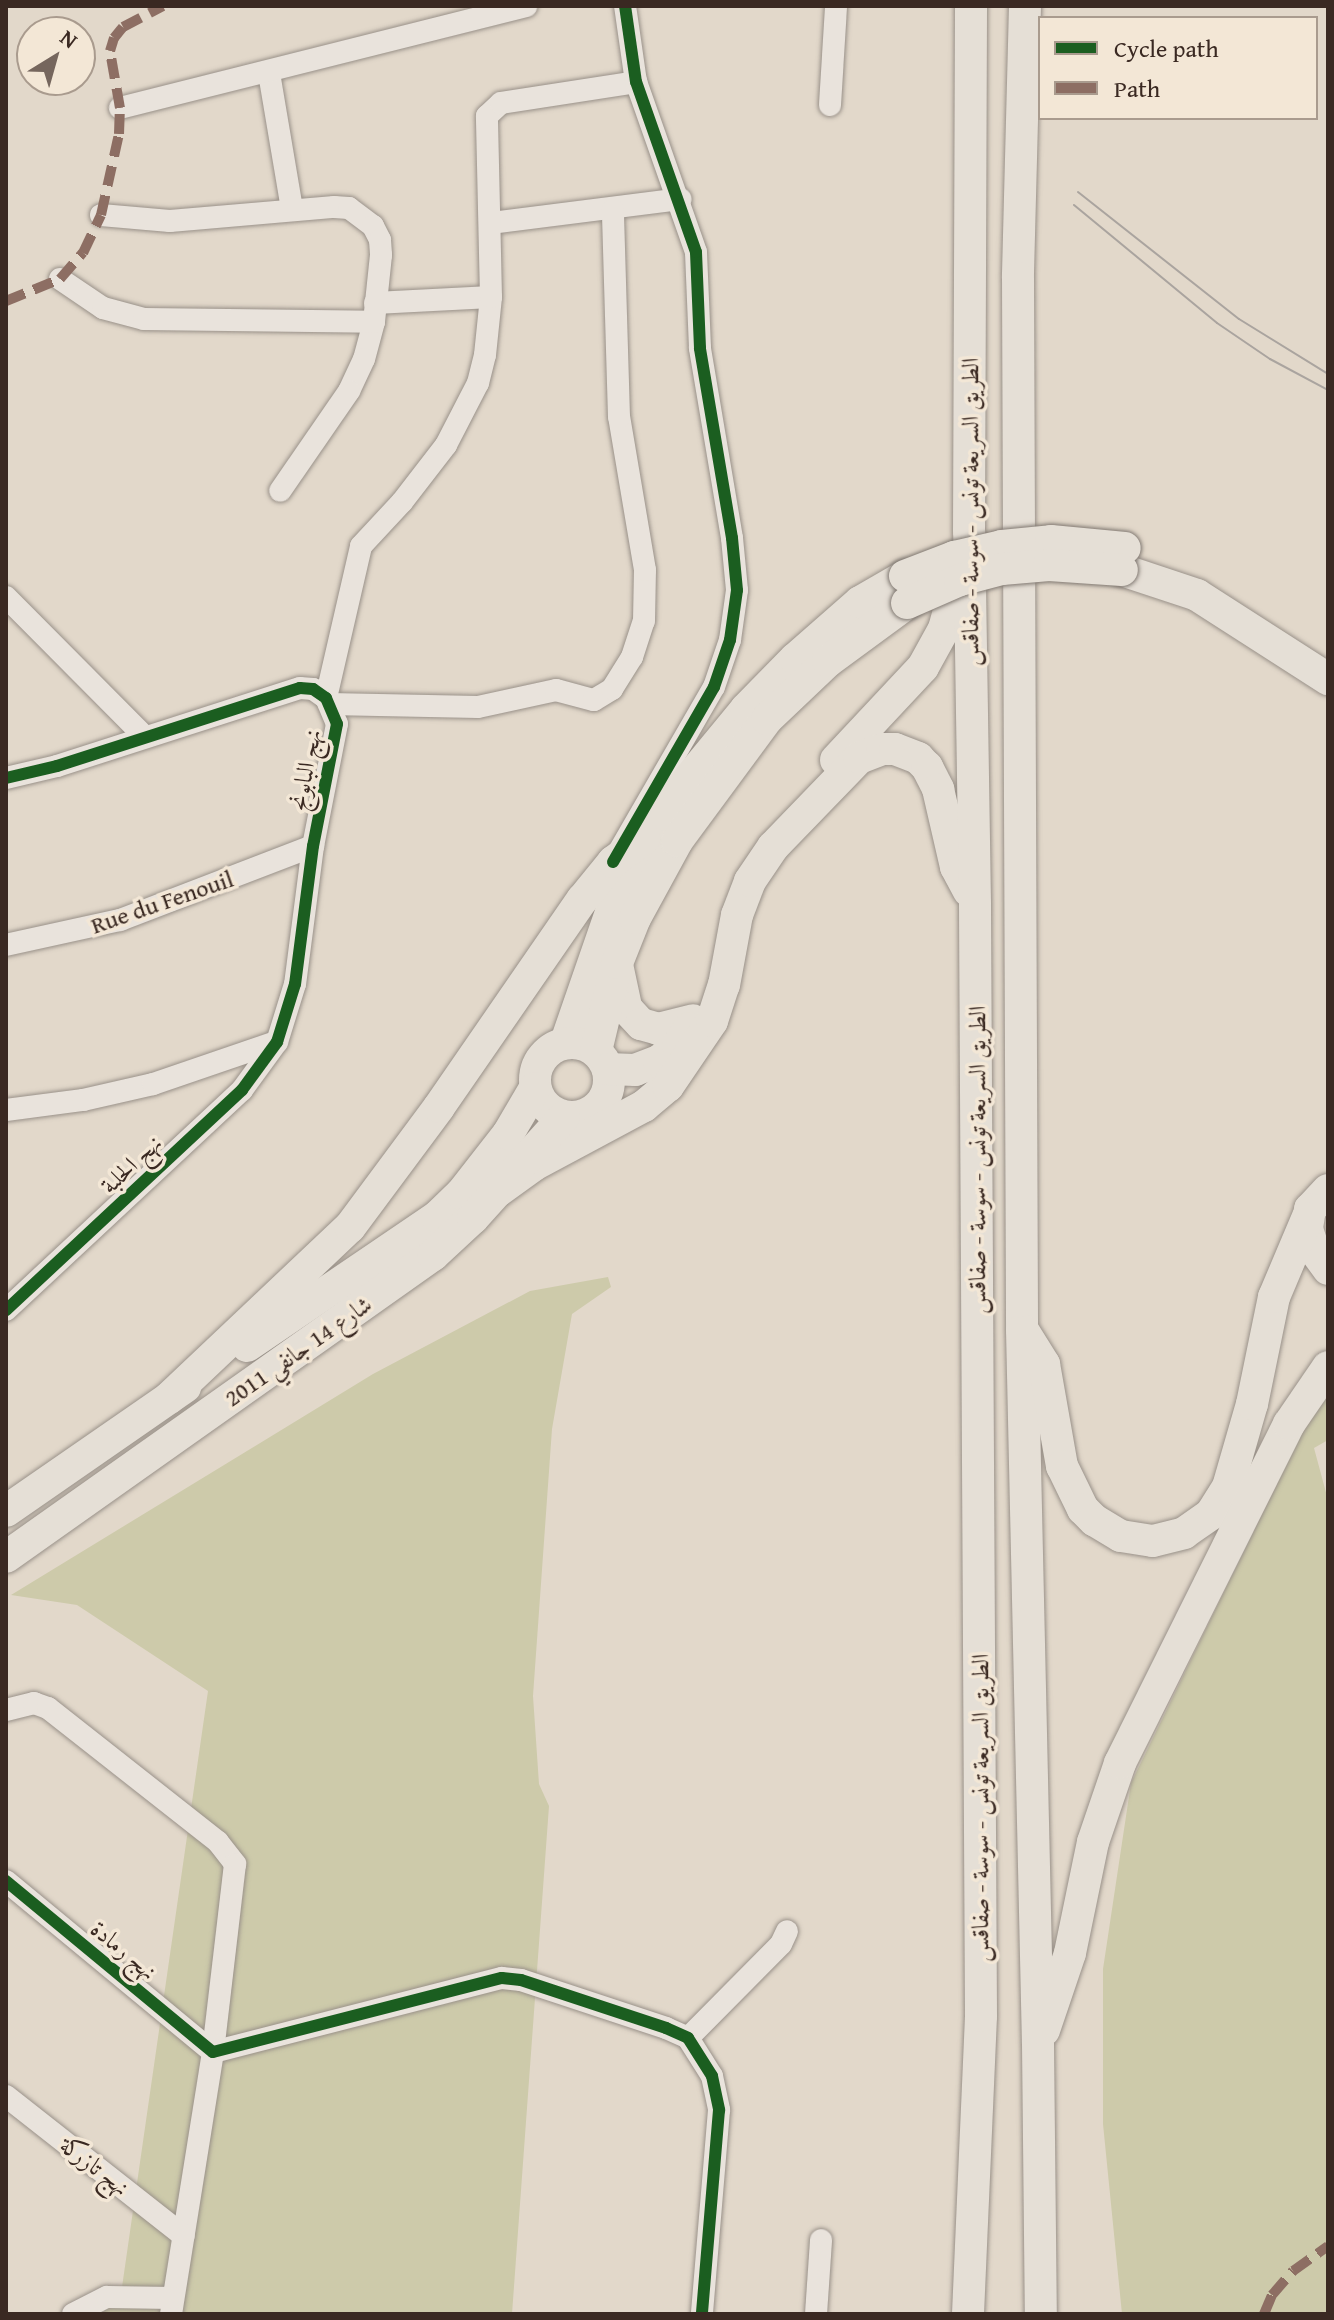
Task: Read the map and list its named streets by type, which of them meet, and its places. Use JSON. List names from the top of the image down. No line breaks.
{"streets":{"highway":["الطريق السريعة تونس - سوسة - صفاقس","شارع 14 جانفي 2011"],"street":["نهج البابونج","Rue du Fenouil","نهج الحلبة","نهج رمادة","نهج تازركة"]},"crossings":[["نهج البابونج","Rue du Fenouil"],["نهج البابونج","نهج الحلبة"]],"legend":["Cycle path","Path"],"north":"top right"}
